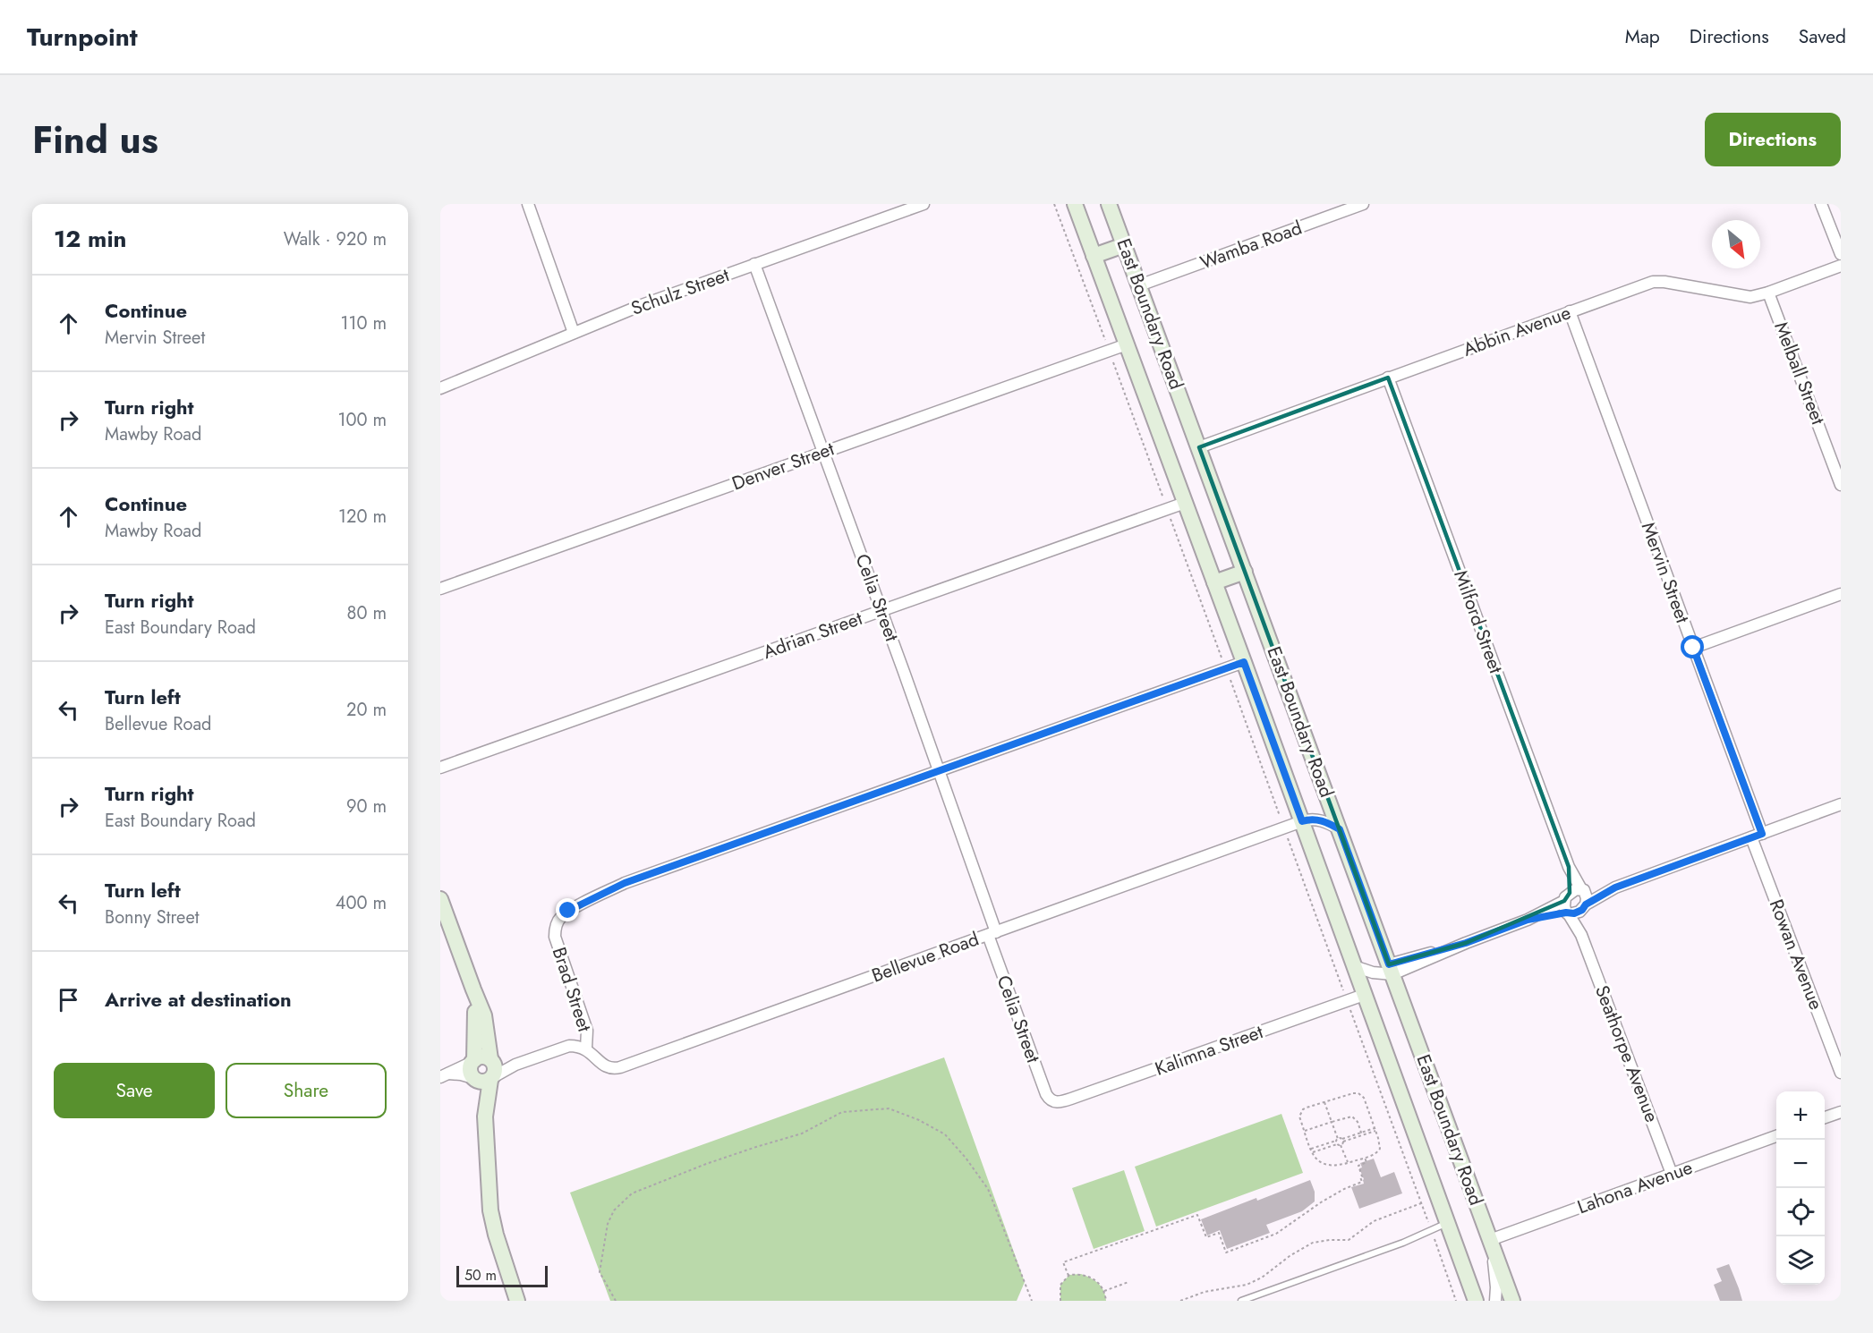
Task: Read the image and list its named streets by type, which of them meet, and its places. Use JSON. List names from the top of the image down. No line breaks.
{"streets":{"main road":["East Boundary Road"],"street":["Wamba Road","Schulz Street","Abbin Avenue","Melball Street","Denver Street","Mervin Street","Celia Street","Milford Street","Adrian Street","Rowan Avenue","Bellevue Road","Brad Street","Kalimna Street","Seathorpe Avenue","Lahona Avenue"]},"crossings":[["Wamba Road","East Boundary Road"],["Schulz Street","Celia Street"],["East Boundary Road","Abbin Avenue"],["East Boundary Road","Denver Street"],["East Boundary Road","Adrian Street"],["East Boundary Road","Bellevue Road"],["East Boundary Road","Kalimna Street"],["East Boundary Road","Lahona Avenue"],["Abbin Avenue","Melball Street"],["Abbin Avenue","Mervin Street"],["Abbin Avenue","Milford Street"],["Denver Street","Celia Street"],["Mervin Street","Rowan Avenue"],["Celia Street","Adrian Street"],["Celia Street","Bellevue Road"],["Celia Street","Brad Street"],["Celia Street","Kalimna Street"],["Milford Street","Seathorpe Avenue"],["Bellevue Road","Brad Street"],["Seathorpe Avenue","Lahona Avenue"]],"scale_bar":"50 m","north":"bottom right","page":{"header":"Turnpoint","nav":["Map","Directions","Saved"],"title":"Find us","buttons":["Directions",["Save","Share"]],"heading":["12 min","Walk · 920 m"],"list":[["Continue","Mervin Street","110 m"],["Turn right","Mawby Road","100 m"],["Continue","Mawby Road","120 m"],["Turn right","East Boundary Road","80 m"],["Turn left","Bellevue Road","20 m"],["Turn right","East Boundary Road","90 m"],["Turn left","Bonny Street","400 m"],"Arrive at destination"],"map_buttons":["+","−"],"scale":"50 m"}}
